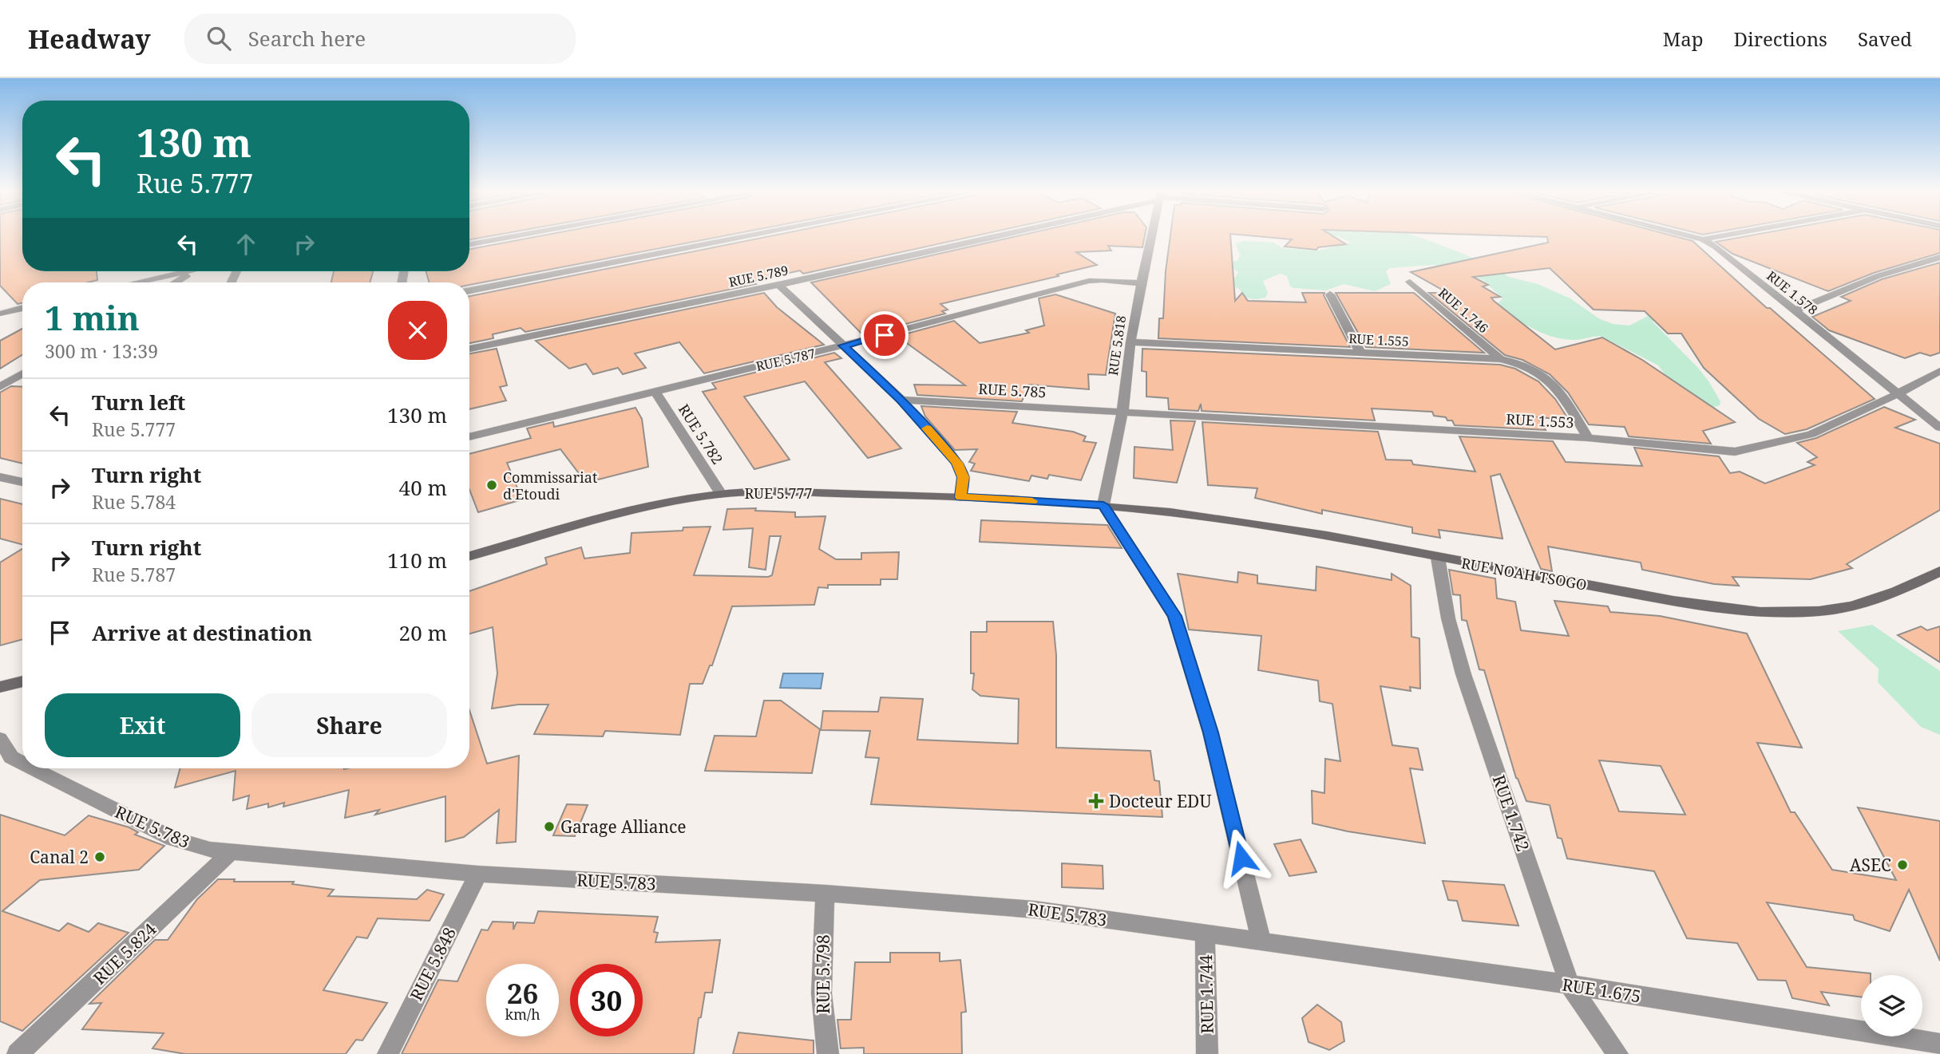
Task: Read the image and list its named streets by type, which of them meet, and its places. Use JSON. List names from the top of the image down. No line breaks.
{"streets":{"main road":["RUE 5.777","RUE NOAH TSOGO"],"street":["RUE 5.789","RUE 1.578","RUE 1.746","RUE 1.555","RUE 5.818","RUE 5.787","RUE 5.785","RUE 1.553","RUE 5.782","RUE 1.742","RUE 5.783","RUE 5.824","RUE 5.848","RUE 5.798","RUE 1.675","RUE 1.744"]},"crossings":[["RUE 1.578","RUE 1.553"],["RUE 1.746","RUE 1.555"],["RUE 1.555","RUE 5.818"],["RUE 1.555","RUE 1.553"],["RUE 5.818","RUE 5.787"],["RUE 5.818","RUE 5.785"],["RUE 5.818","RUE 1.553"],["RUE 5.818","RUE 5.777"],["RUE 5.818","RUE NOAH TSOGO"],["RUE 5.787","RUE 5.782"],["RUE 5.785","RUE 1.553"],["RUE 5.782","RUE 5.777"],["RUE 5.777","RUE NOAH TSOGO"],["RUE NOAH TSOGO","RUE 1.742"],["RUE 1.742","RUE 1.675"],["RUE 5.783","RUE 5.824"],["RUE 5.783","RUE 5.848"],["RUE 5.783","RUE 5.798"],["RUE 5.783","RUE 1.675"],["RUE 5.783","RUE 1.744"]],"places":{"other":["Commissariat d'Etoudi","Garage Alliance","Canal 2","ASEC"],"health":["Docteur EDU"]},"page":{"header":"Headway","search":"Search here","nav":["Map","Directions","Saved"],"turn":["130 m","Rue 5.777"],"heading":["1 min","300 m · 13:39"],"list":[{"name":"Turn left","note":"Rue 5.777","value":"130 m"},{"name":"Turn right","note":"Rue 5.784","value":"40 m"},{"name":"Turn right","note":"Rue 5.787","value":"110 m"},{"name":"Arrive at destination","value":"20 m"}],"buttons":["Exit","Share"],"speed":"26 km/h","limit":"30"}}
